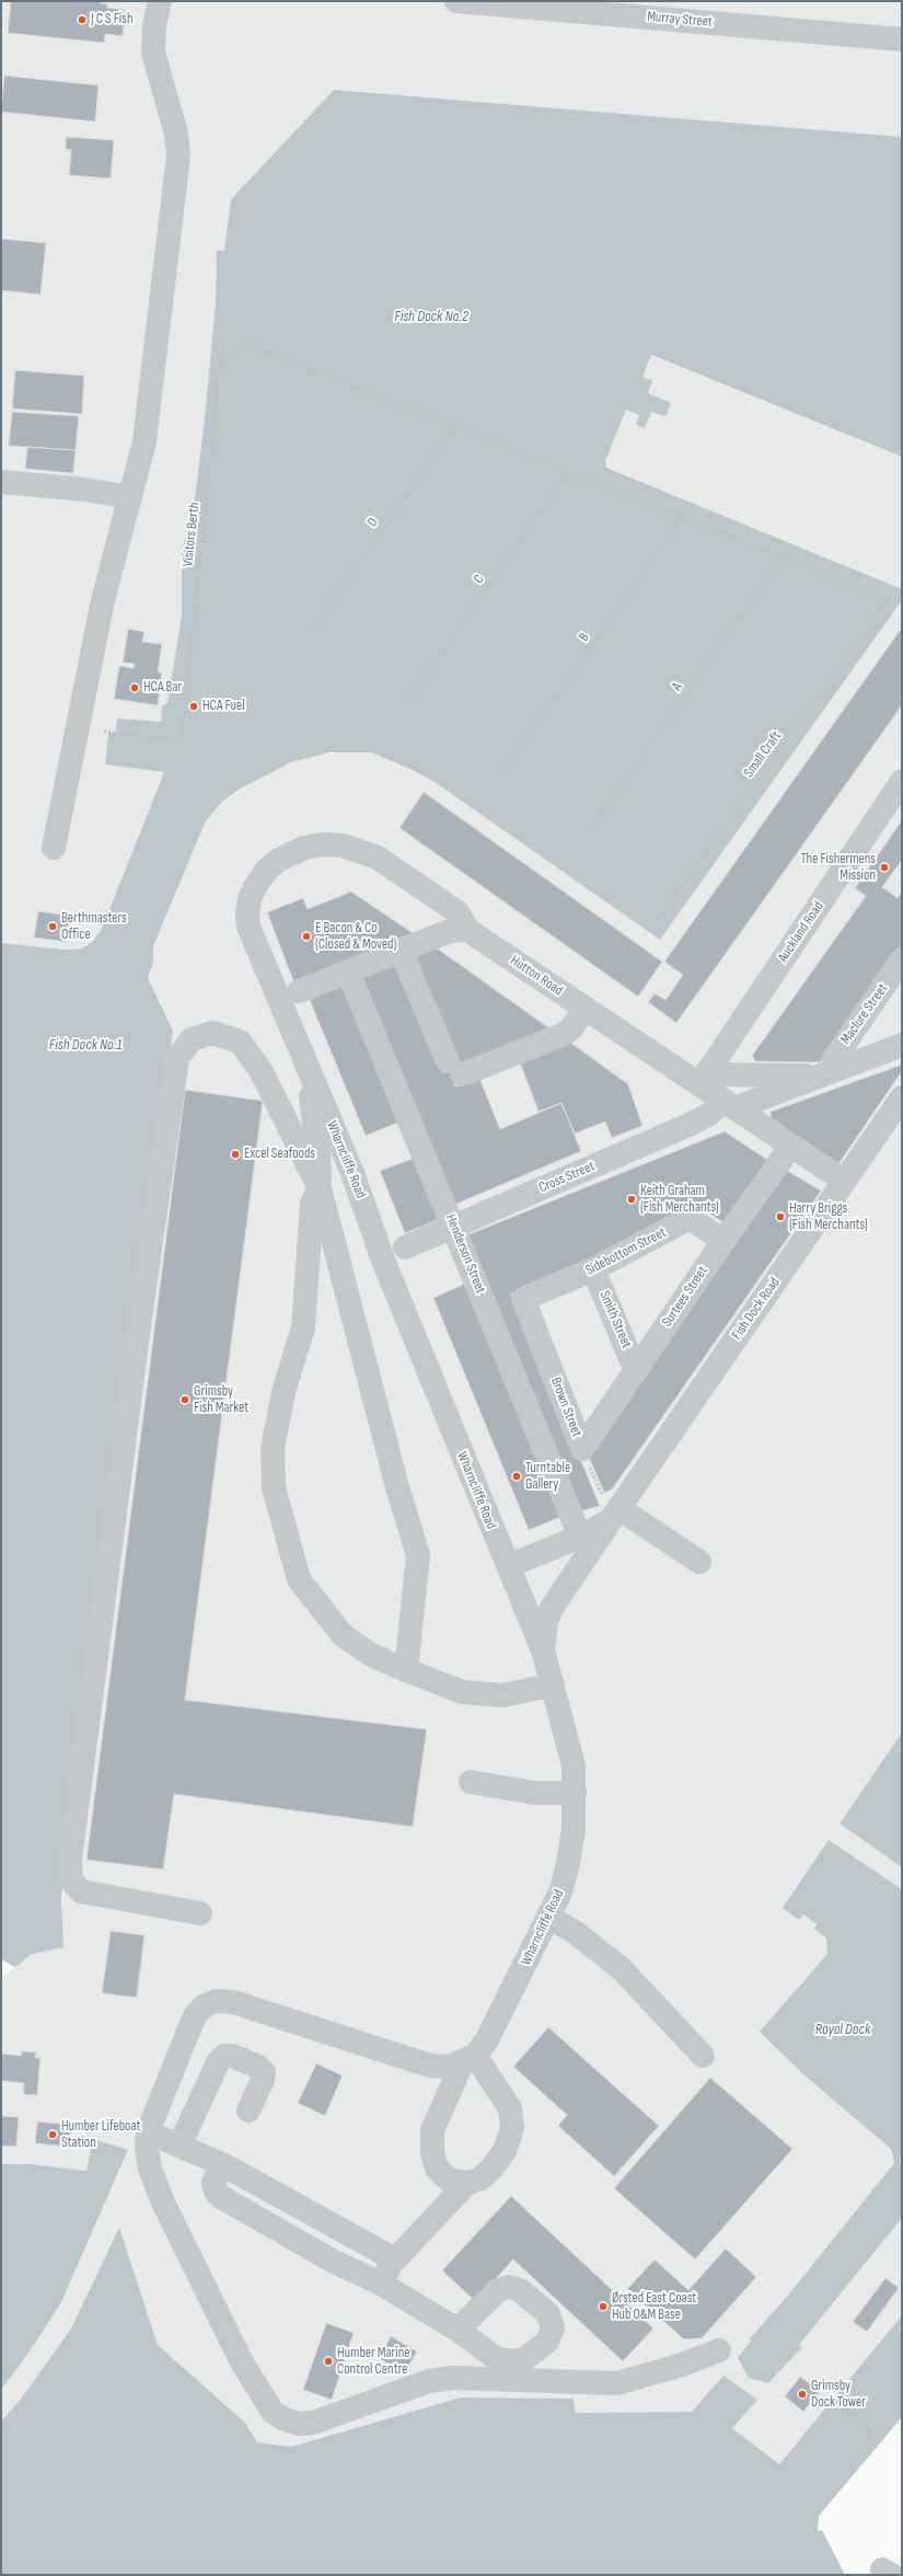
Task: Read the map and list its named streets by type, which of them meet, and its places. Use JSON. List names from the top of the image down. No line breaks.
{"streets":{"street":["Murray Street","Auckland Road","Hutton Road","Maclure Street","Wharncliffe Road","Cross Street","Sidebottom Street","Henderson Street","Surtees Street","Fish Dock Road","Smith Street","Brown Street"],"path":["D","Visitors Berth","C","B","A","Small Craft"]},"crossings":[["D","Visitors Berth"],["A","Small Craft"],["Auckland Road","Hutton Road"],["Auckland Road","Cross Street"],["Hutton Road","Wharncliffe Road"],["Hutton Road","Cross Street"],["Hutton Road","Surtees Street"],["Hutton Road","Fish Dock Road"],["Maclure Street","Cross Street"],["Wharncliffe Road","Fish Dock Road"],["Cross Street","Henderson Street"],["Sidebottom Street","Surtees Street"],["Sidebottom Street","Smith Street"],["Sidebottom Street","Brown Street"],["Henderson Street","Fish Dock Road"],["Surtees Street","Smith Street"],["Surtees Street","Brown Street"],["Fish Dock Road","Brown Street"]],"water":["Fish Dock No.2","Fish Dock No.1","Royal Dock"],"places":["J C S Fish","HCA Bar","HCA Fuel","The Fishermens Mission","Berthmasters Office","E Bacon & Co (Closed & Moved)","Excel Seafoods","Keith Graham (Fish Merchants)","Harry Briggs (Fish Merchants)","Grimsby Fish Market","Turntable Gallery","Humber Lifeboat Station","Ørsted East Coast Hub O&M Base","Humber Marine Control Centre","Grimsby Dock Tower"]}
